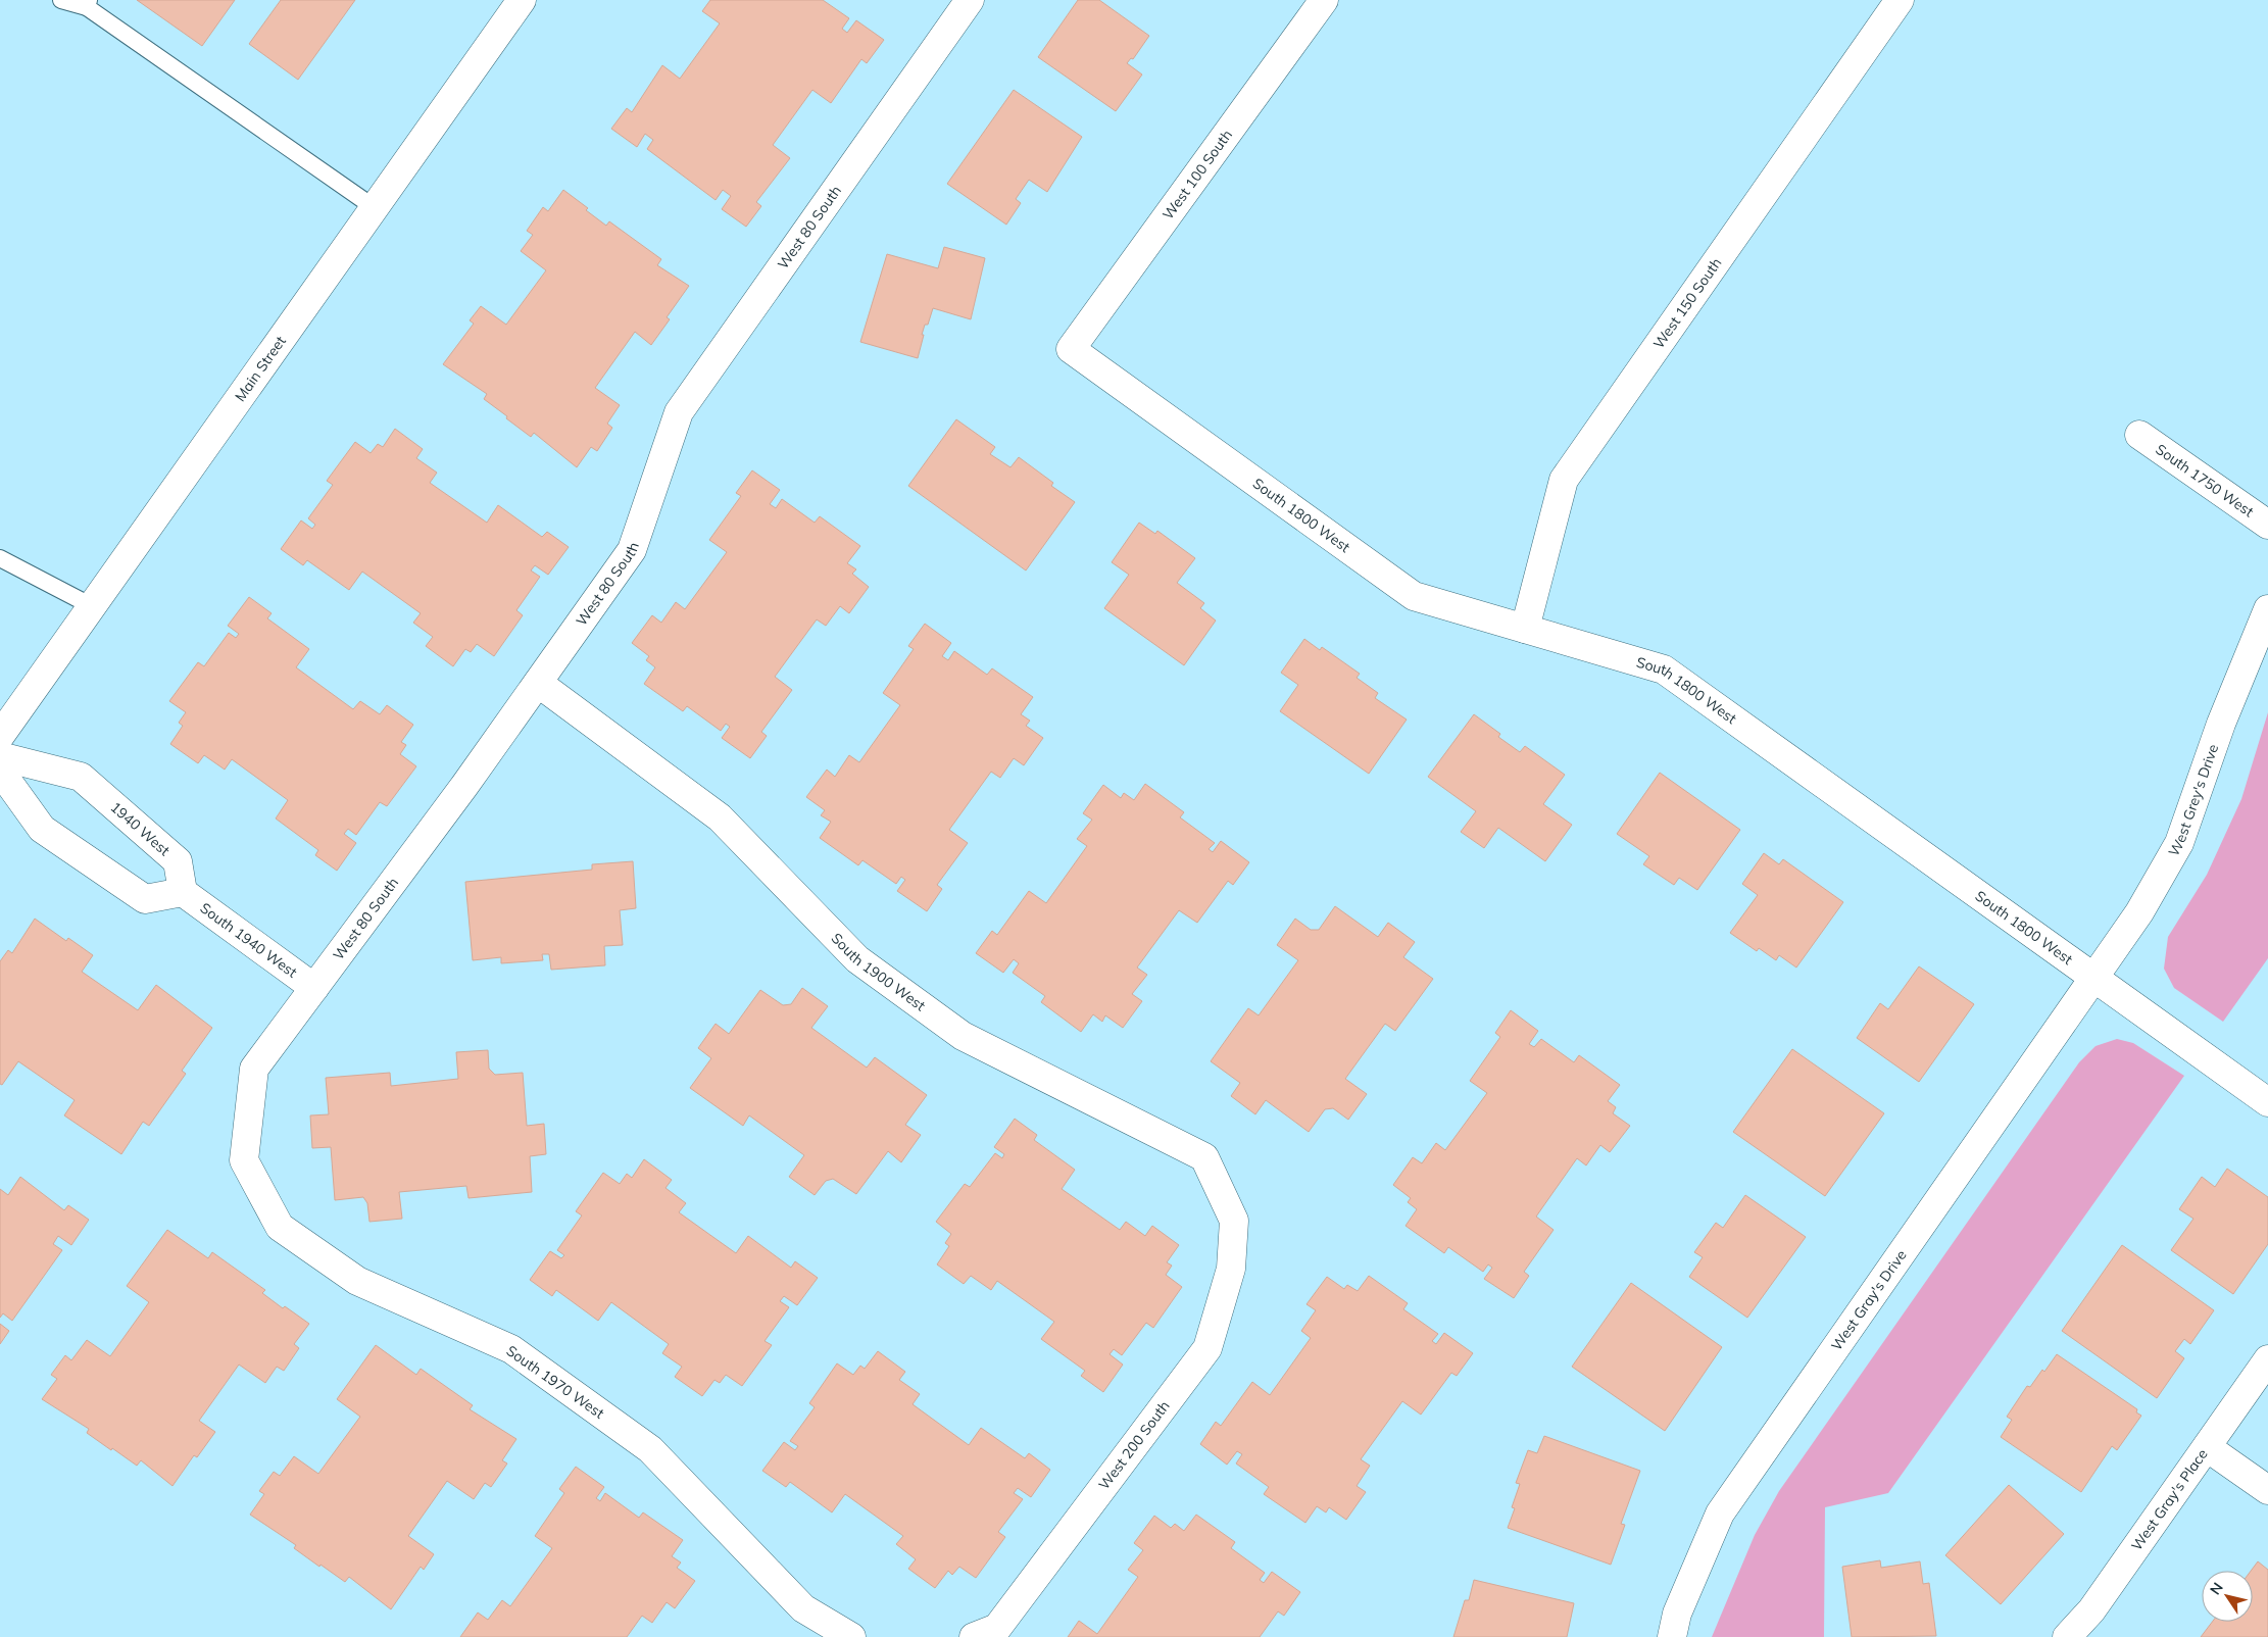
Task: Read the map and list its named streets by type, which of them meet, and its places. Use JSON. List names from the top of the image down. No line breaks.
{"streets":{"street":["West 100 South","West 80 South","West 150 South","Main Street","South 1750 West","South 1800 West","West Grey's Drive","1940 West","South 1940 West","South 1900 West","West Gray's Drive","South 1970 West","West 200 South","West Gray's Place"]},"crossings":[["West 100 South","South 1800 West"],["West 80 South","South 1940 West"],["West 80 South","South 1900 West"],["West 80 South","South 1970 West"],["West 150 South","South 1800 West"],["South 1800 West","West Grey's Drive"],["South 1800 West","West Gray's Drive"],["West Grey's Drive","West Gray's Drive"],["1940 West","South 1940 West"],["South 1900 West","West 200 South"]],"north":"top left"}
